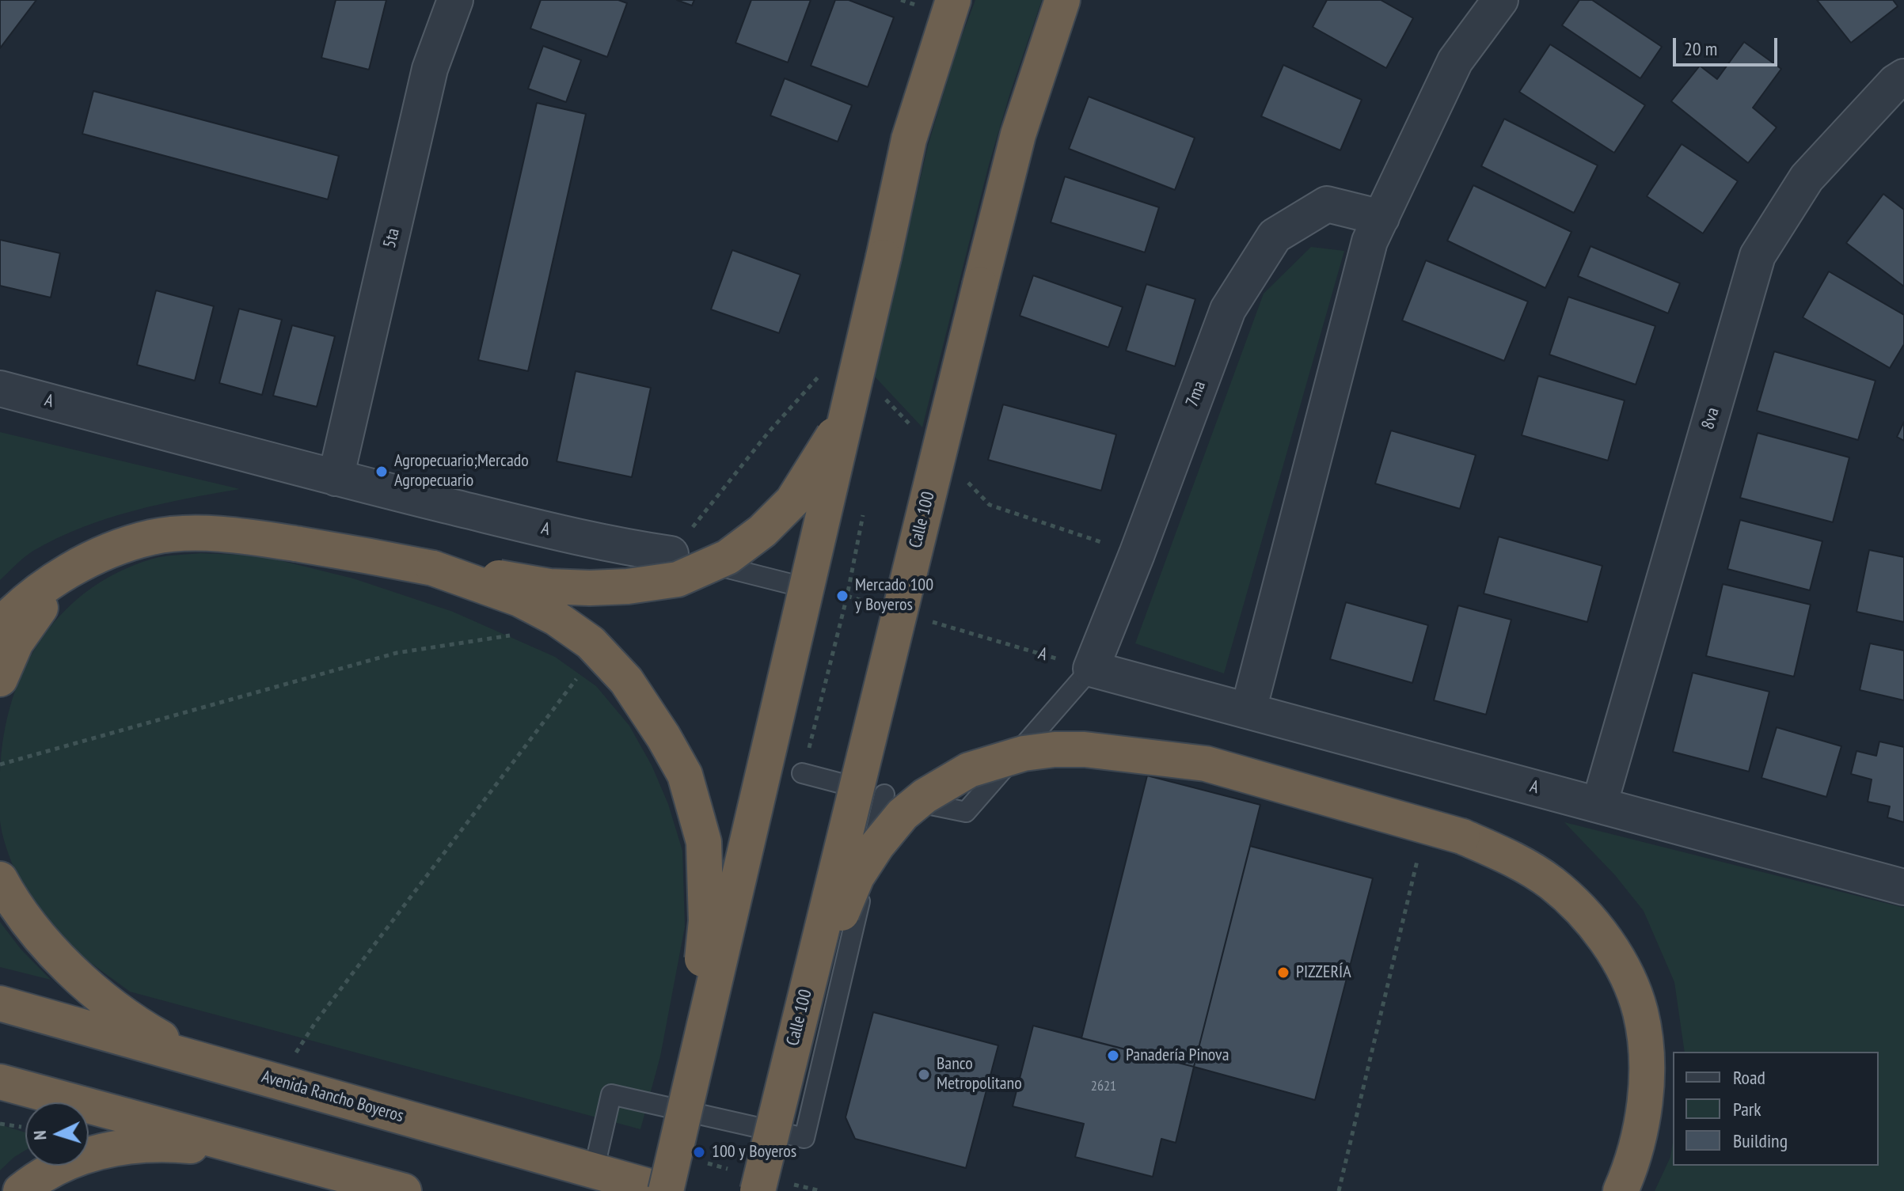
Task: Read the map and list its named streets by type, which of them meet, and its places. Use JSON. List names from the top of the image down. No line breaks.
{"streets":{"highway":["Calle 100","Avenida Rancho Boyeros"],"street":["5ta","7ma","A","8va"]},"crossings":[["5ta","A"],["7ma","A"],["A","8va"]],"places":["Agropecuario;Mercado Agropecuario","Mercado 100 y Boyeros","PIZZERÍA","Panadería Pinova","Banco Metropolitano","100 y Boyeros"],"house_numbers":["2621"],"legend":["Road","Park","Building"],"scale_bar":"20 m","north":"left"}
